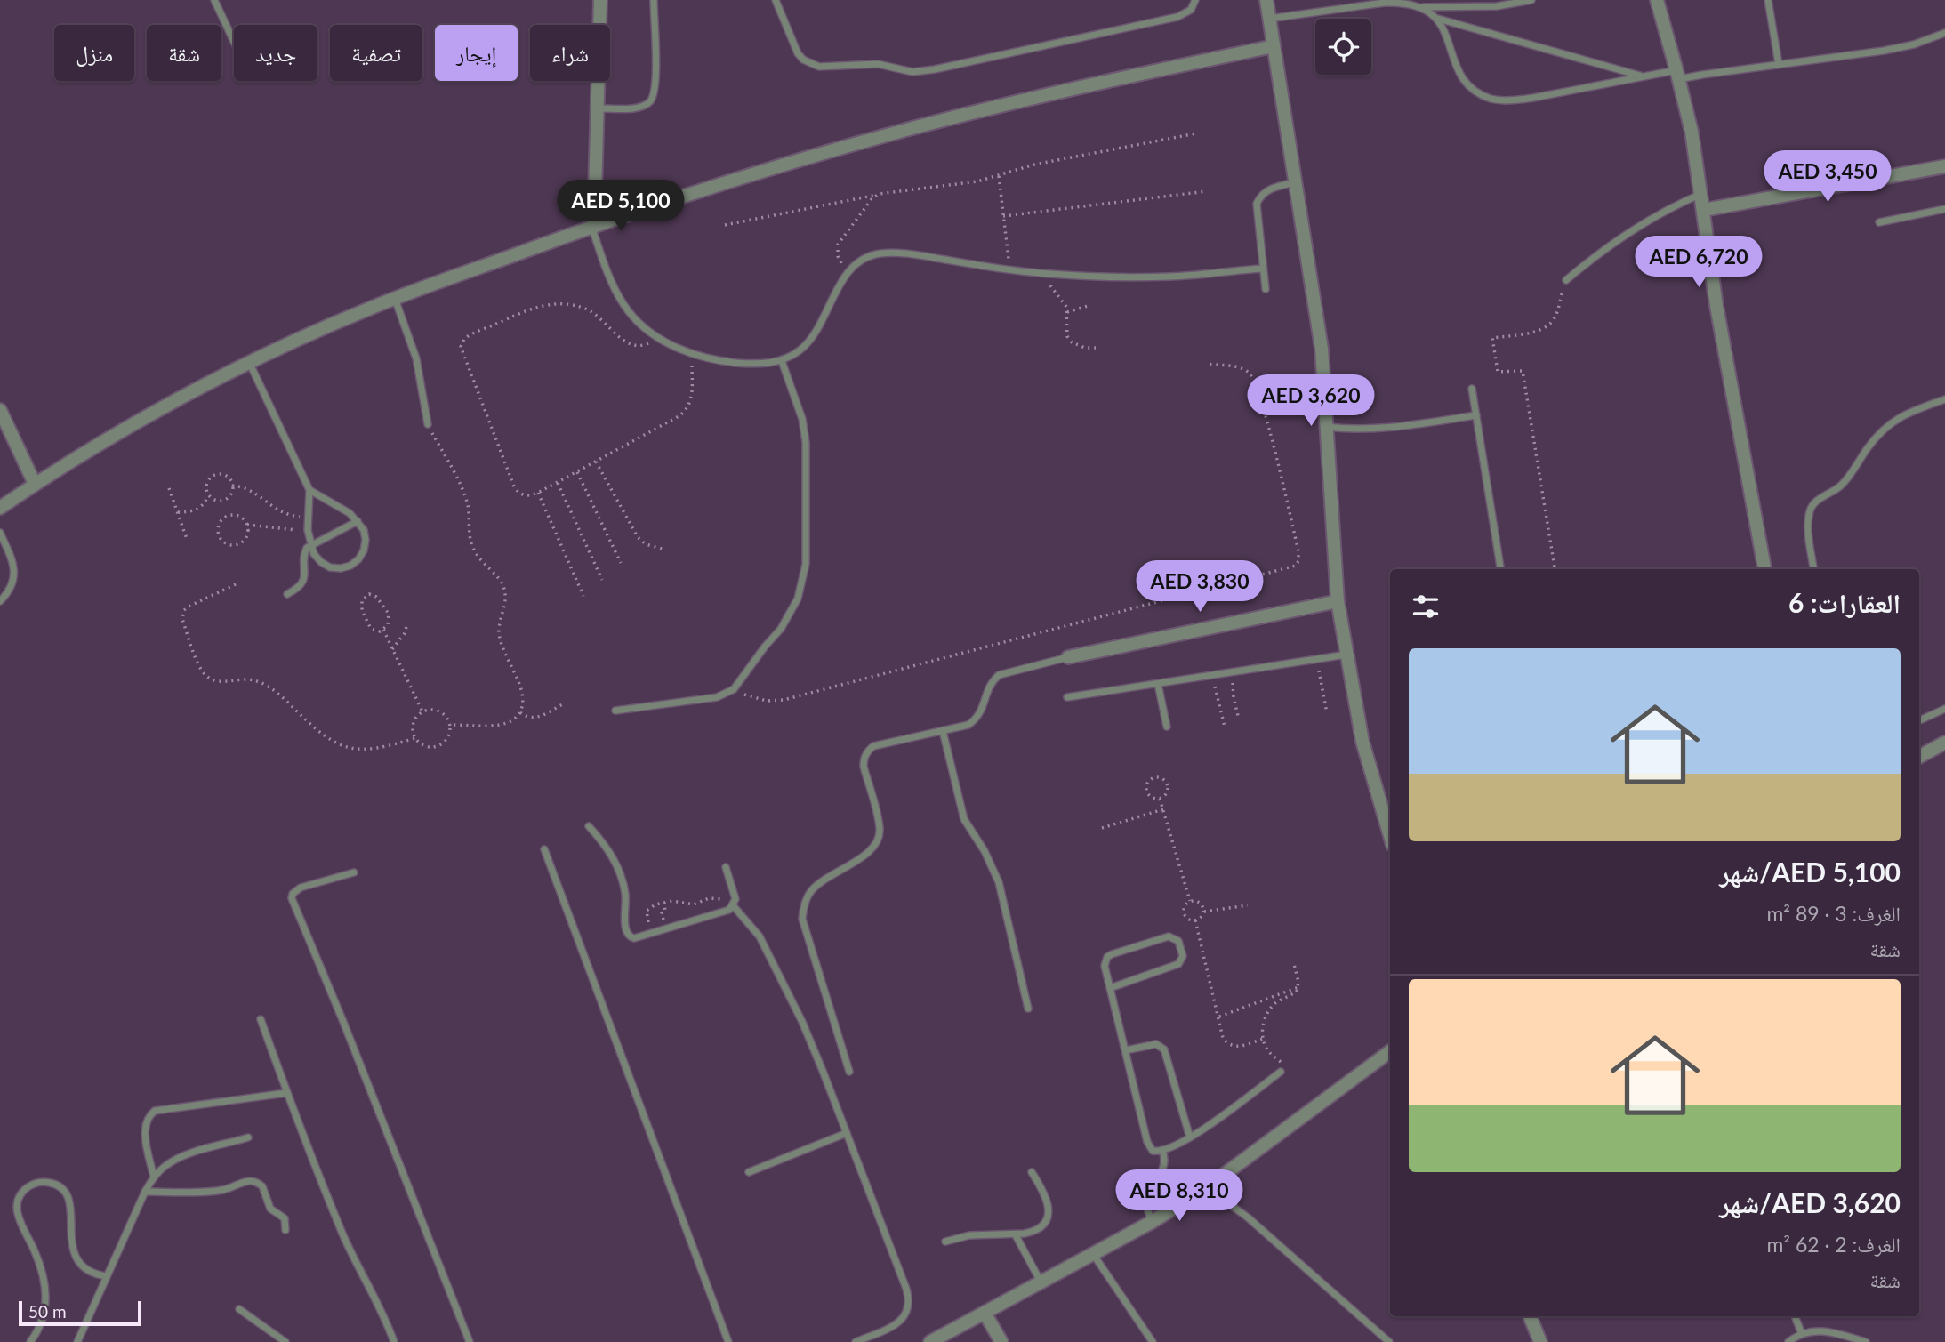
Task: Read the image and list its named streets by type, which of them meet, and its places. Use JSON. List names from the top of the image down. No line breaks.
{"scale_bar":"50 m","page":{"chip":["شراء","إيجار","تصفية","جديد","شقة","منزل"],"price":["AED 3,450","AED 5,100","AED 6,720","AED 3,620","AED 3,830","AED 8,310"],"heading":"العقارات: 6","list":[{"name":"AED 5,100/شهر","note":"الغرف: 3 · 89 m² · شقة"},{"name":"AED 3,620/شهر","note":"الغرف: 2 · 62 m² · شقة"}],"scale":"50 m"}}
